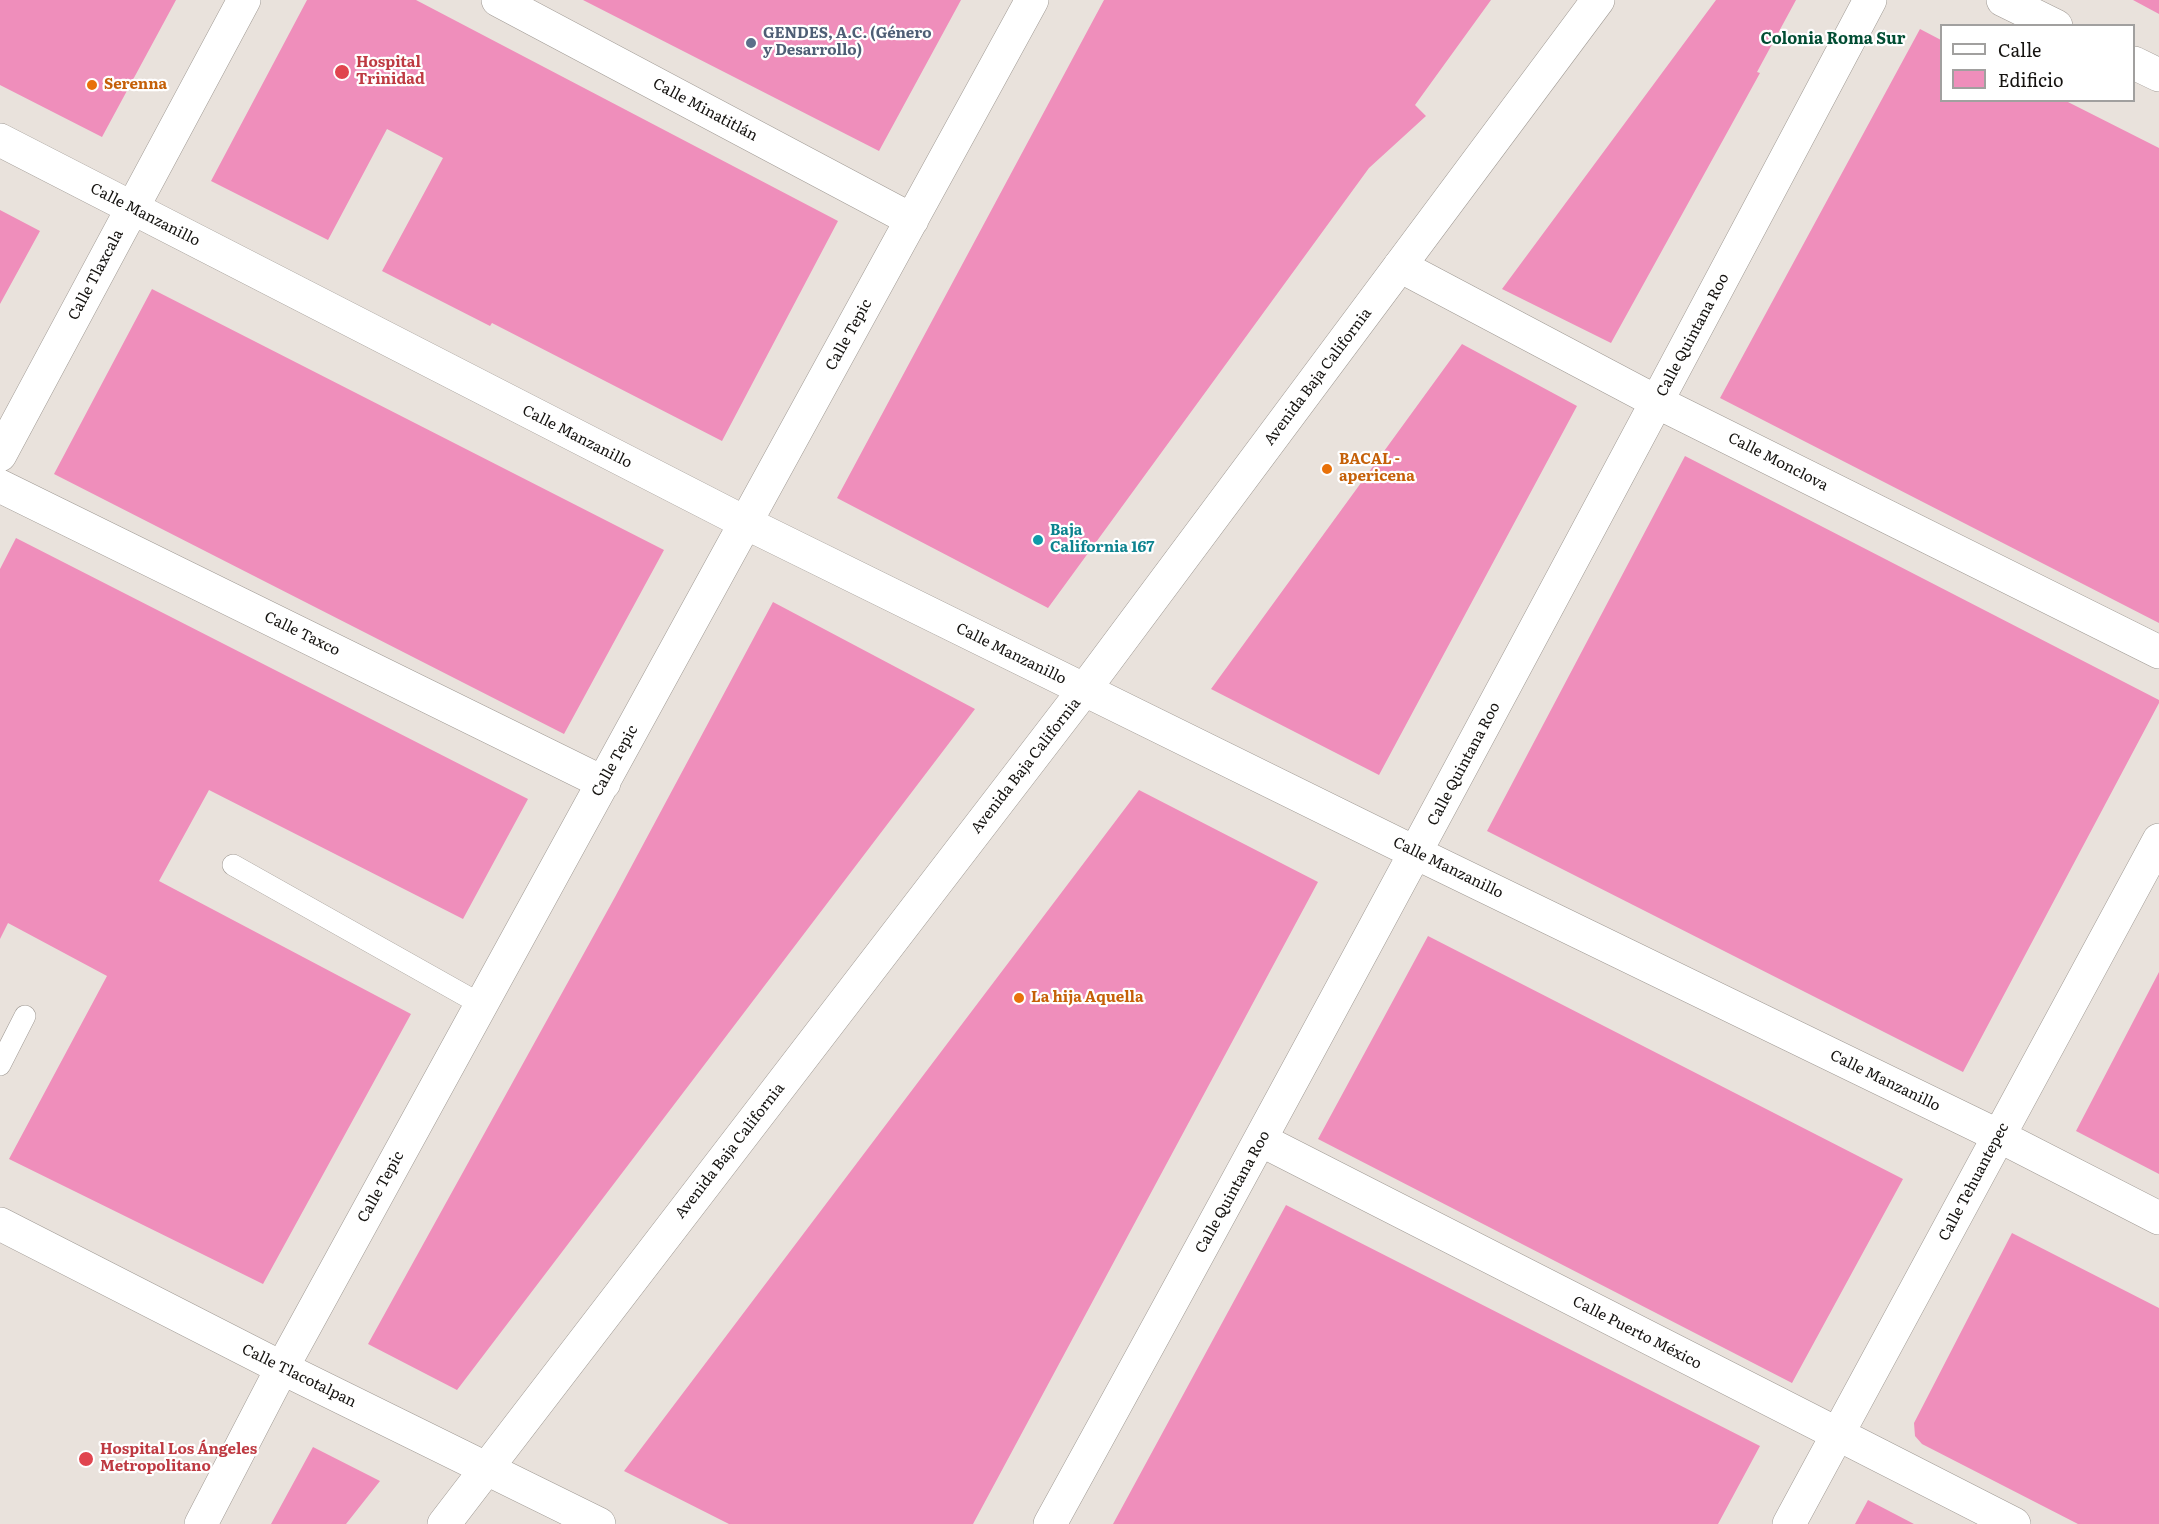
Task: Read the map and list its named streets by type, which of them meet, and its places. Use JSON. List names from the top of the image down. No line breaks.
{"streets":{"street":["Calle Minatitlán","Calle Manzanillo","Calle Tlaxcala","Calle Tepic","Calle Quintana Roo","Avenida Baja California","Calle Monclova","Calle Taxco","Calle Tehuantepec","Calle Puerto México","Calle Tlacotalpan"]},"crossings":[["Calle Minatitlán","Calle Tepic"],["Calle Manzanillo","Calle Tlaxcala"],["Calle Manzanillo","Calle Tepic"],["Calle Manzanillo","Calle Quintana Roo"],["Calle Manzanillo","Avenida Baja California"],["Calle Manzanillo","Calle Tehuantepec"],["Calle Tepic","Calle Taxco"],["Calle Tepic","Calle Tlacotalpan"],["Calle Quintana Roo","Calle Monclova"],["Calle Quintana Roo","Calle Puerto México"],["Avenida Baja California","Calle Monclova"],["Avenida Baja California","Calle Tlacotalpan"],["Calle Tehuantepec","Calle Puerto México"]],"districts":["Colonia Roma Sur"],"places":["GENDES, A.C. (Género y Desarrollo)","Hospital Trinidad","Serenna","BACAL - apericena","Baja California 167","La hija Aquella","Hospital Los Ángeles Metropolitano"],"legend":["Calle","Edificio"]}
